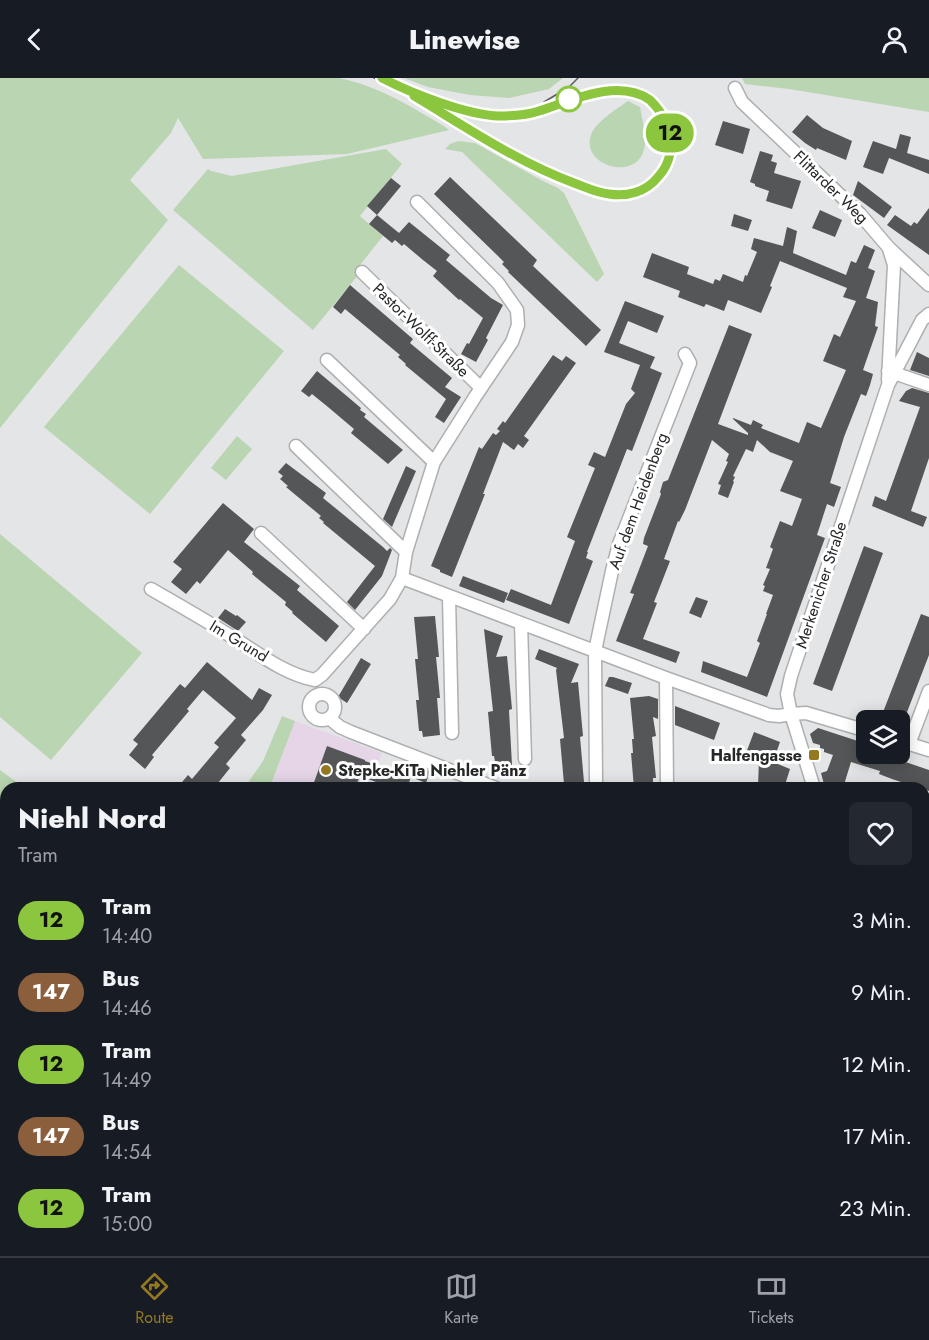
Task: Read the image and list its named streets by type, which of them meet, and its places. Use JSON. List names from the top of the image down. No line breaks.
{"streets":{"street":["Flittarder Weg","Pastor-Wolff-Straße","Auf dem Heidenberg","Merkenicher Straße","Im Grund"]},"crossings":[["Flittarder Weg","Merkenicher Straße"],["Pastor-Wolff-Straße","Im Grund"]],"places":{"transit":["Halfengasse"],"other":["Stepke-KiTa Niehler Pänz"]},"lines":["tram line 12"],"page":{"header":"Linewise","on_map":"12","heading":["Niehl Nord","Tram"],"list":[{"mark":"12","name":"Tram","note":"14:40","value":"3 Min."},{"mark":"147","name":"Bus","note":"14:46","value":"9 Min."},{"mark":"12","name":"Tram","note":"14:49","value":"12 Min."},{"mark":"147","name":"Bus","note":"14:54","value":"17 Min."},{"mark":"12","name":"Tram","note":"15:00","value":"23 Min."}],"tabs":["Route","Karte","Tickets"]}}
